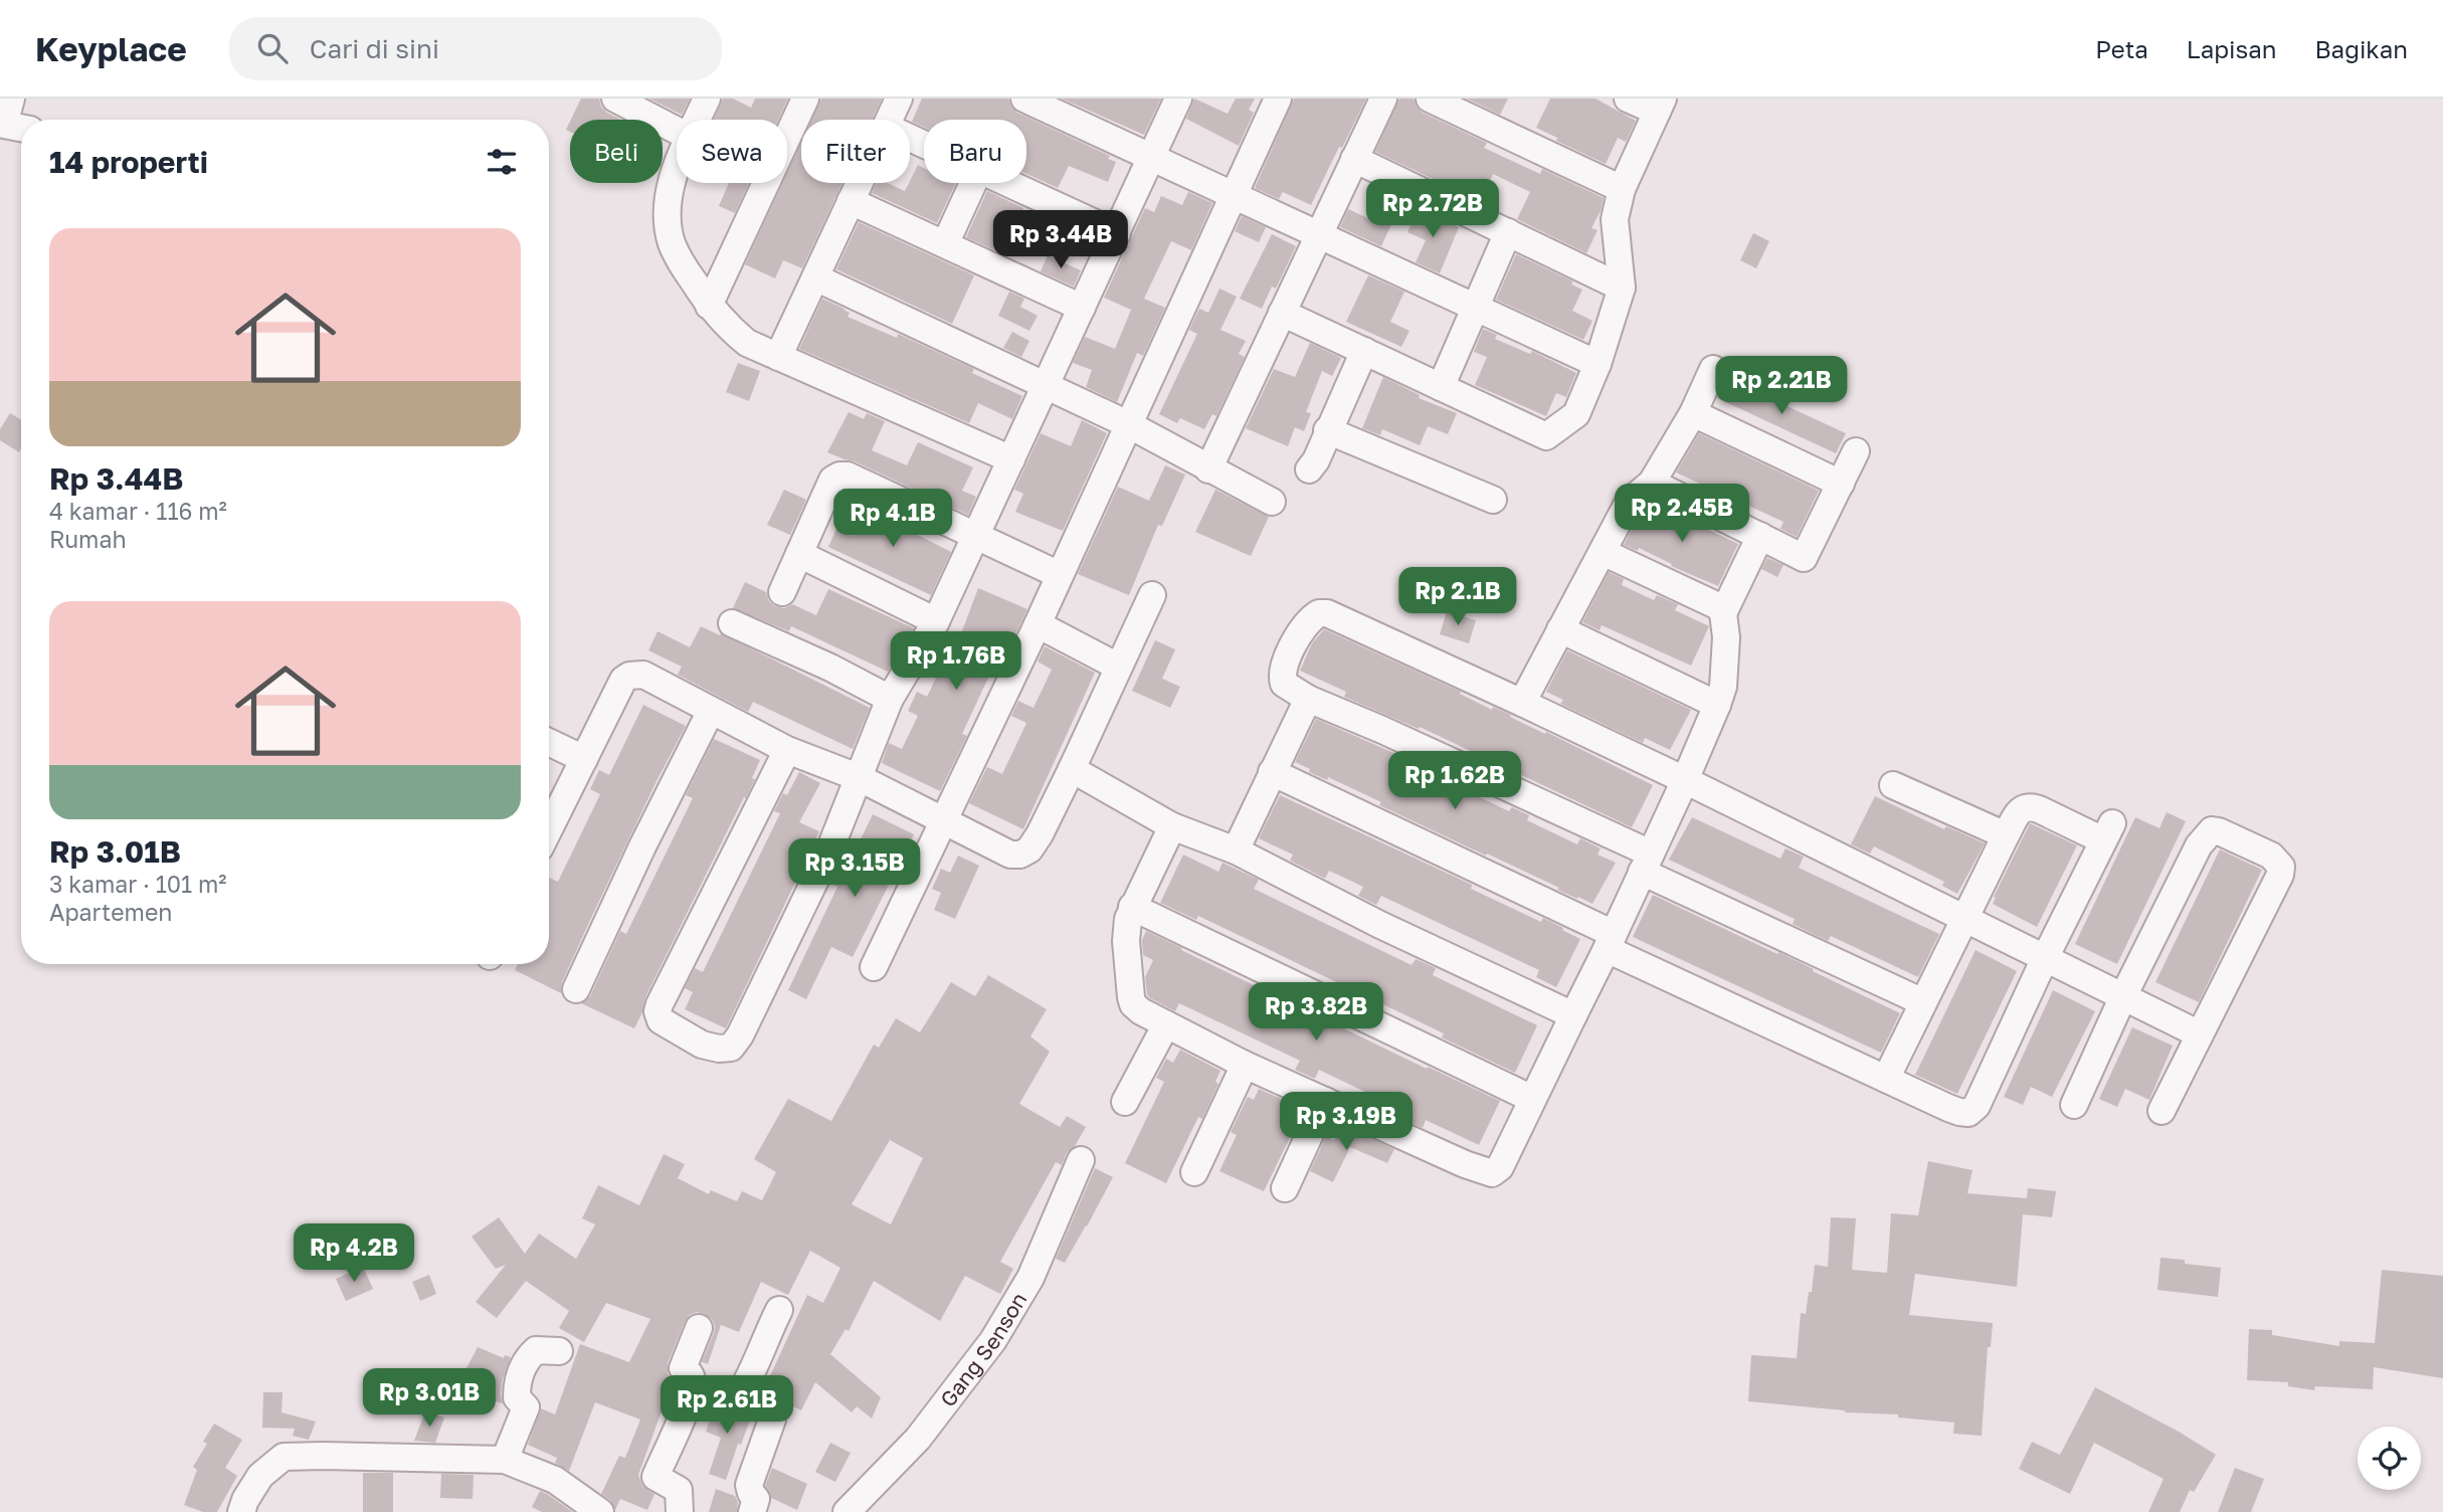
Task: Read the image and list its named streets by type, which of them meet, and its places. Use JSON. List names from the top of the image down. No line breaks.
{"streets":{"street":["Gang Senson"]},"page":{"header":"Keyplace","search":"Cari di sini","nav":["Peta","Lapisan","Bagikan"],"chip":["Beli","Sewa","Filter","Baru"],"heading":"14 properti","price":["Rp 2.72B","Rp 3.44B","Rp 2.21B","Rp 2.45B","Rp 4.1B","Rp 2.1B","Rp 1.76B","Rp 1.62B","Rp 3.15B","Rp 3.82B","Rp 3.19B","Rp 4.2B","Rp 3.01B","Rp 2.61B"],"list":[{"name":"Rp 3.44B","note":"4 kamar · 116 m² · Rumah"},{"name":"Rp 3.01B","note":"3 kamar · 101 m² · Apartemen"}]}}
